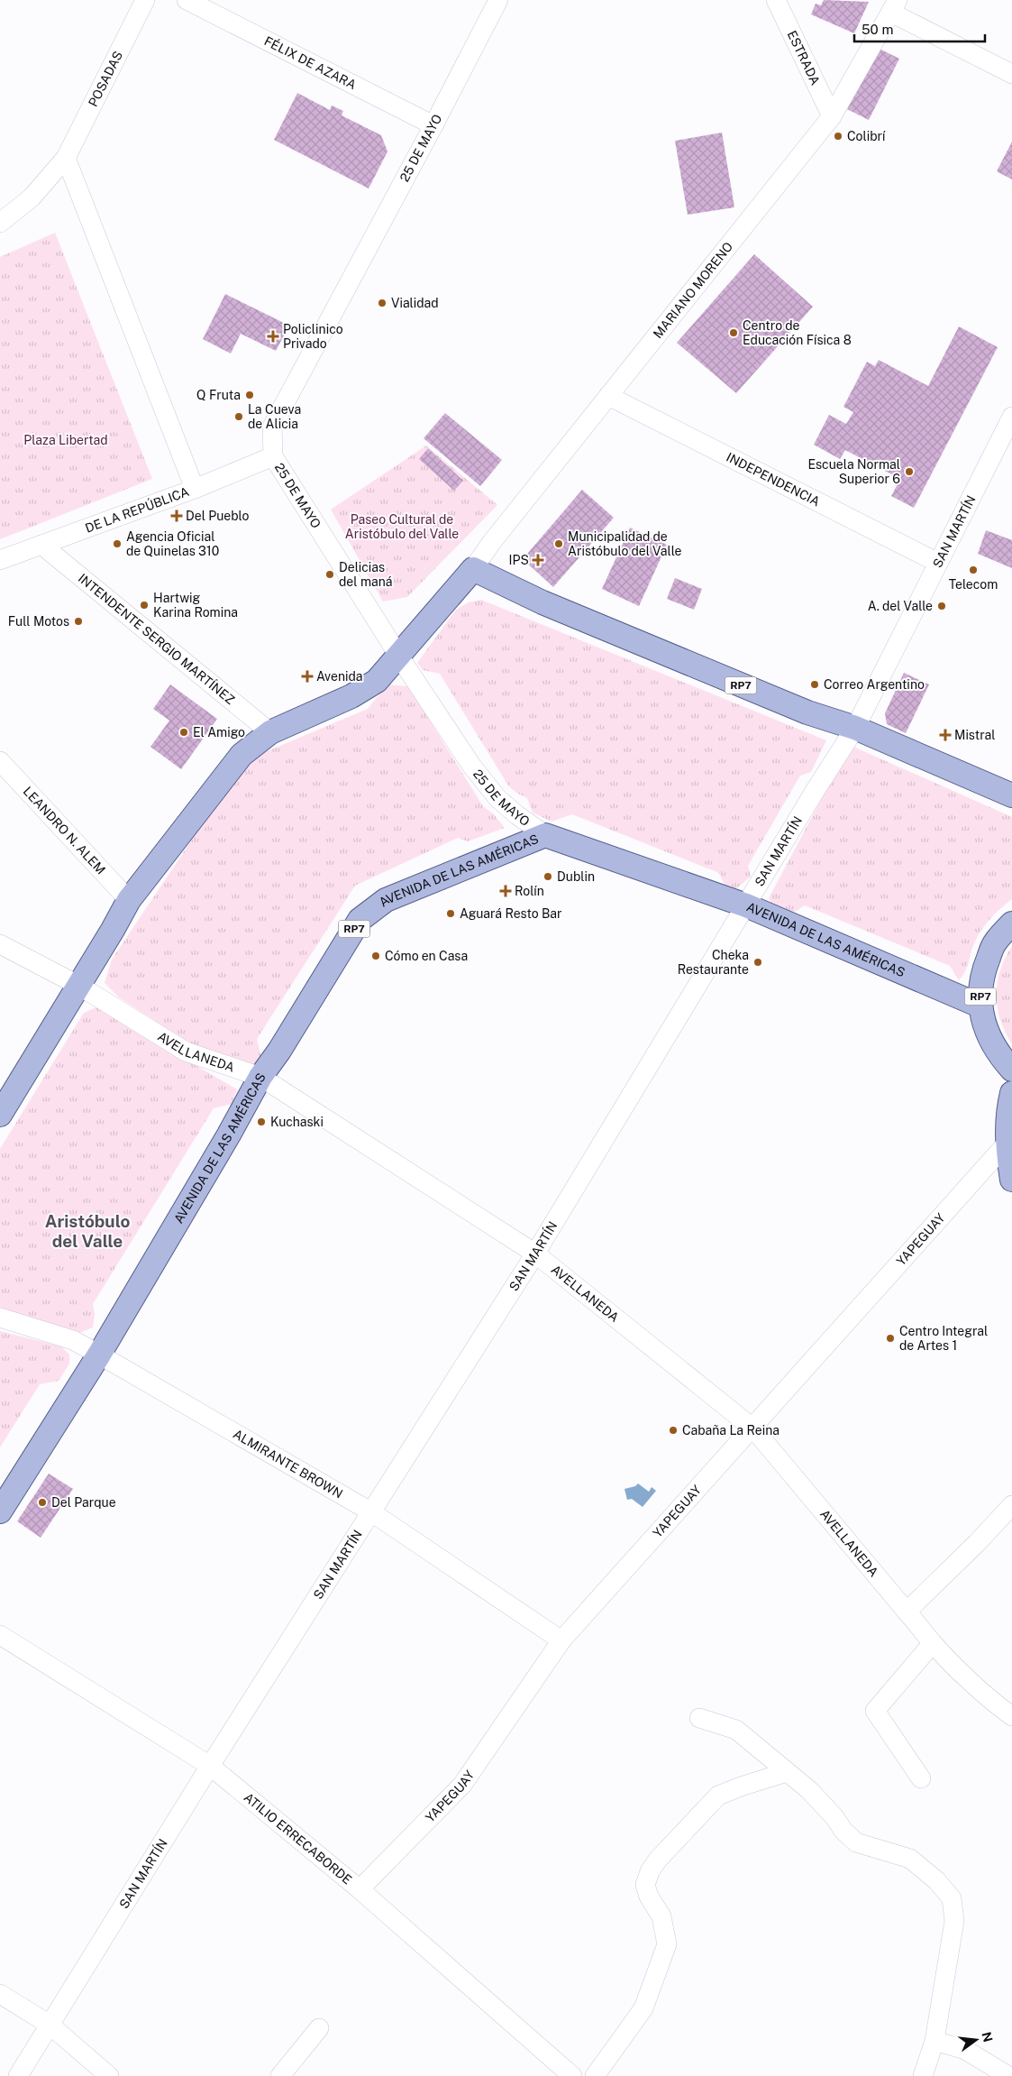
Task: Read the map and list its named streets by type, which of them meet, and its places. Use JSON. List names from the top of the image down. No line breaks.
{"streets":{"main road":["RP7","AVENIDA DE LAS AMÉRICAS"],"street":["ESTRADA","FÉLIX DE AZARA","POSADAS","25 DE MAYO","MARIANO MORENO","INDEPENDENCIA","DE LA REPÚBLICA","SAN MARTÍN","INTENDENTE SERGIO MARTÍNEZ","LEANDRO N. ALEM","AVELLANEDA","YAPEGUAY","ALMIRANTE BROWN","ATILIO ERRECABORDE"]},"crossings":[["ESTRADA","MARIANO MORENO"],["FÉLIX DE AZARA","25 DE MAYO"],["25 DE MAYO","DE LA REPÚBLICA"],["25 DE MAYO","AVENIDA DE LAS AMÉRICAS"],["MARIANO MORENO","INDEPENDENCIA"],["MARIANO MORENO","RP7"],["INDEPENDENCIA","SAN MARTÍN"],["DE LA REPÚBLICA","INTENDENTE SERGIO MARTÍNEZ"],["SAN MARTÍN","RP7"],["SAN MARTÍN","AVENIDA DE LAS AMÉRICAS"],["SAN MARTÍN","AVELLANEDA"],["SAN MARTÍN","ALMIRANTE BROWN"],["SAN MARTÍN","ATILIO ERRECABORDE"],["RP7","AVENIDA DE LAS AMÉRICAS"],["AVENIDA DE LAS AMÉRICAS","AVELLANEDA"],["AVENIDA DE LAS AMÉRICAS","ALMIRANTE BROWN"],["AVELLANEDA","YAPEGUAY"],["YAPEGUAY","ALMIRANTE BROWN"],["YAPEGUAY","ATILIO ERRECABORDE"]],"districts":["Aristóbulo del Valle"],"parks":["Plaza Libertad","Paseo Cultural de Aristóbulo del Valle"],"places":{"other":["Colibrí","Vialidad","Centro de Educación Física 8","Q Fruta","La Cueva de Alicia","Escuela Normal Superior 6","Agencia Oficial de Quinelas 310","Municipalidad de Aristóbulo del Valle","Telecom","Delicias del maná","Hartwig Karina Romina","A. del Valle","Full Motos","Correo Argentino","El Amigo","Dublin","Aguará Resto Bar","Cómo en Casa","Cheka Restaurante","Kuchaski","Centro Integral de Artes 1","Cabaña La Reina","Del Parque"],"health":["Policlinico Privado","Del Pueblo","IPS","Avenida","Mistral","Rolín"]},"scale_bar":"50 m","north":"right"}
